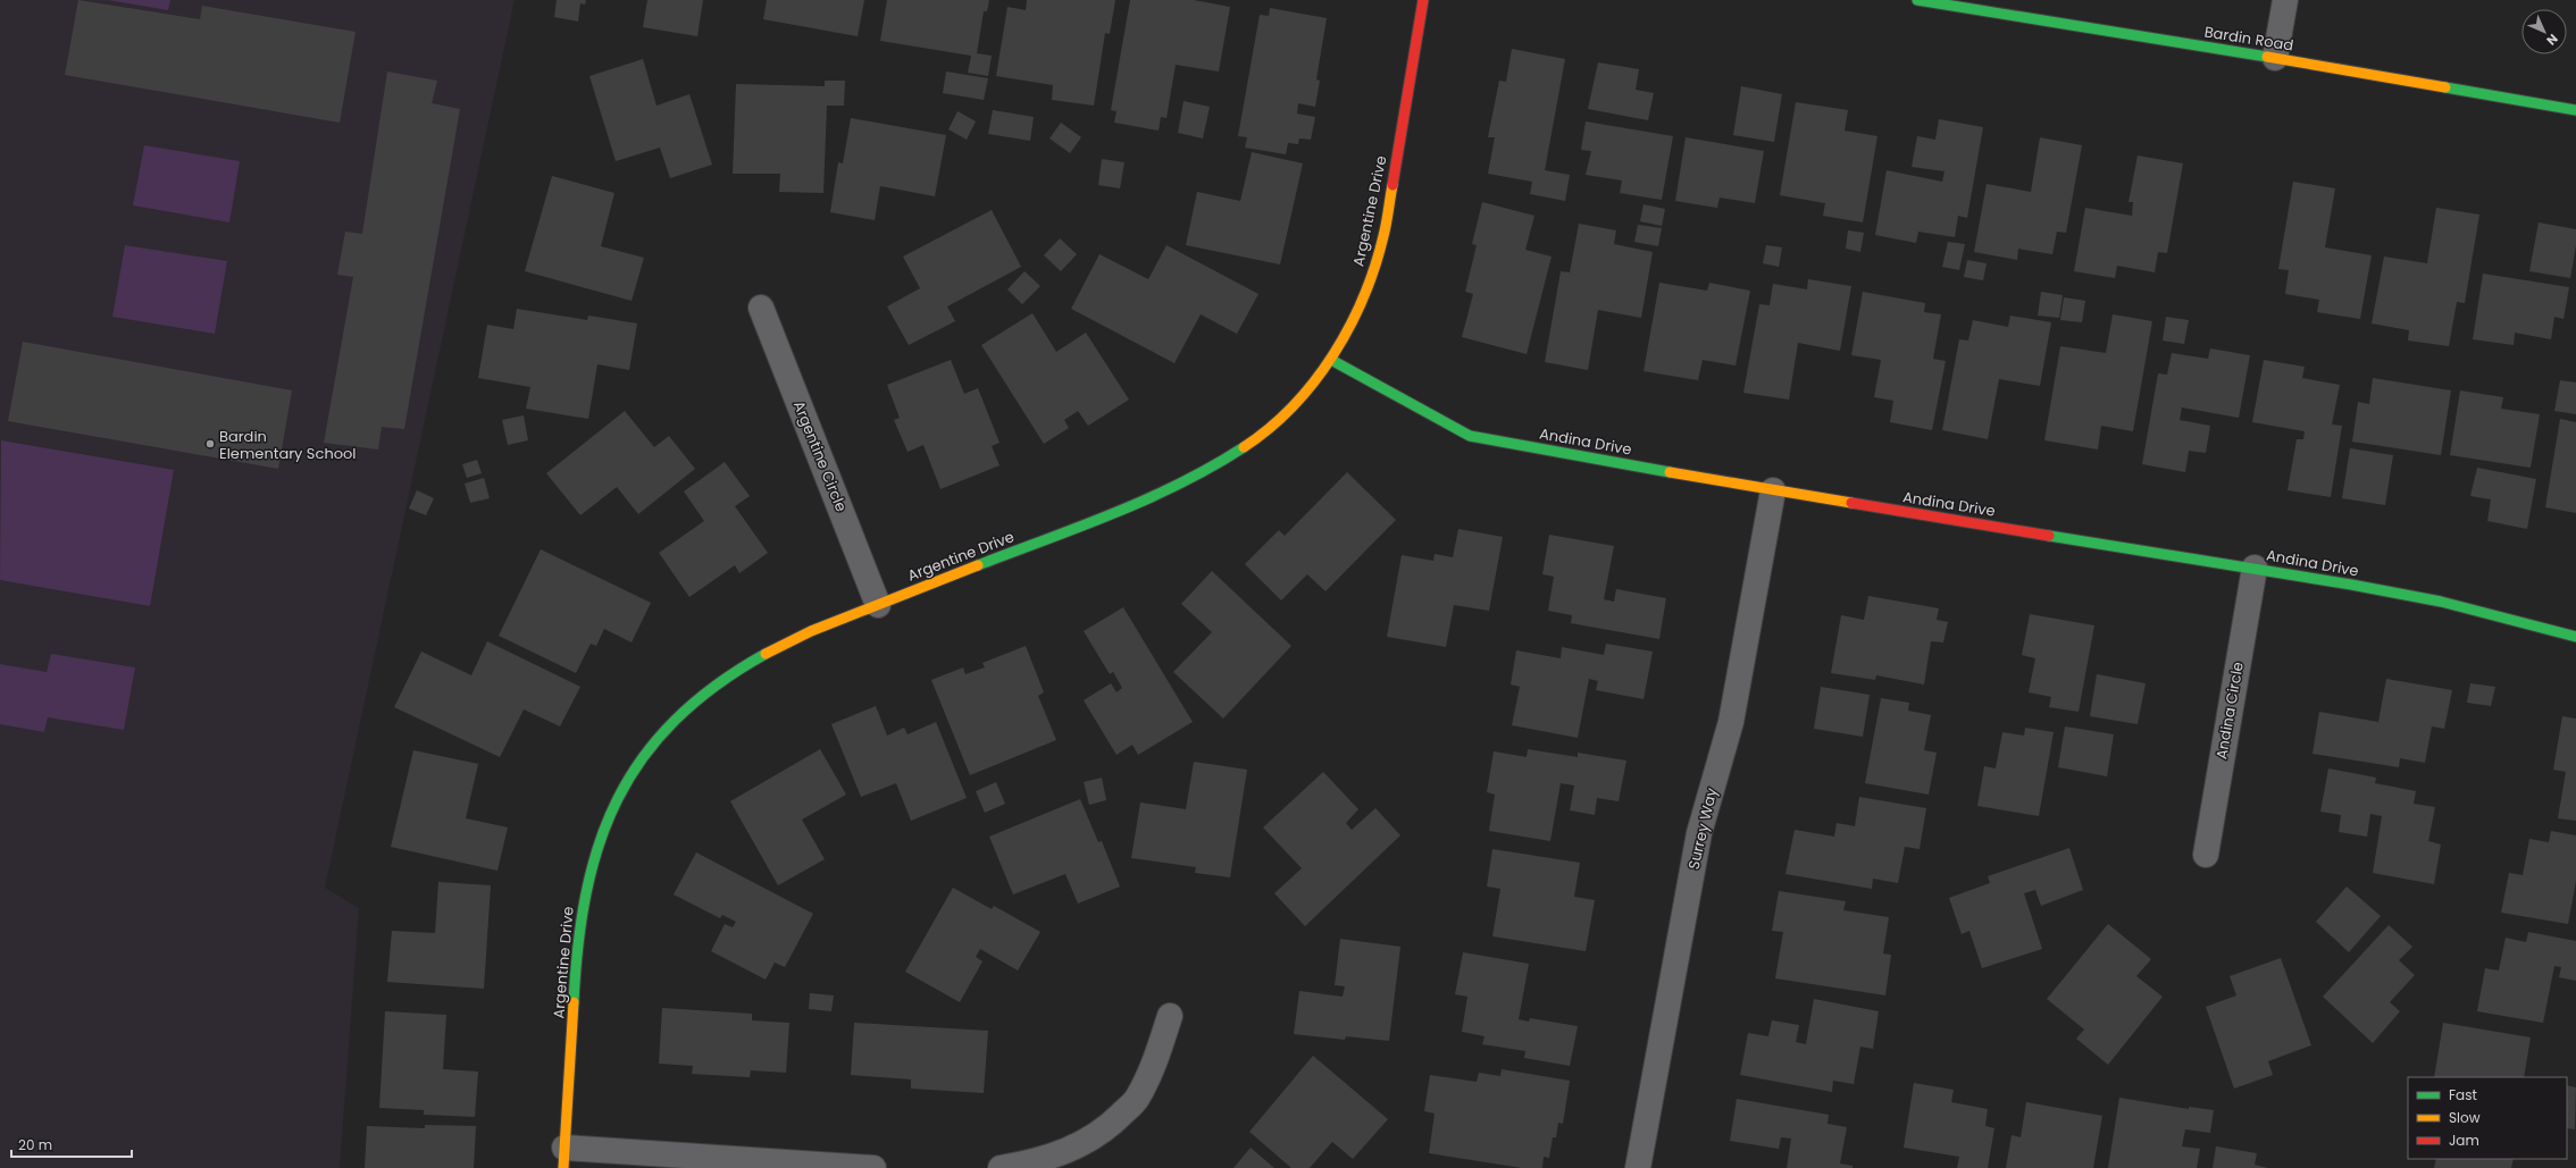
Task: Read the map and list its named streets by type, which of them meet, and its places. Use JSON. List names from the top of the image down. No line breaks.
{"streets":{"street":["Bardin Road","Argentine Drive","Andina Drive","Argentine Circle","Andina Circle","Surrey Way"]},"crossings":[["Argentine Drive","Andina Drive"],["Argentine Drive","Argentine Circle"],["Andina Drive","Andina Circle"],["Andina Drive","Surrey Way"]],"places":["Bardin Elementary School"],"legend":["Fast","Slow","Jam"],"scale_bar":"20 m","north":"bottom right"}
